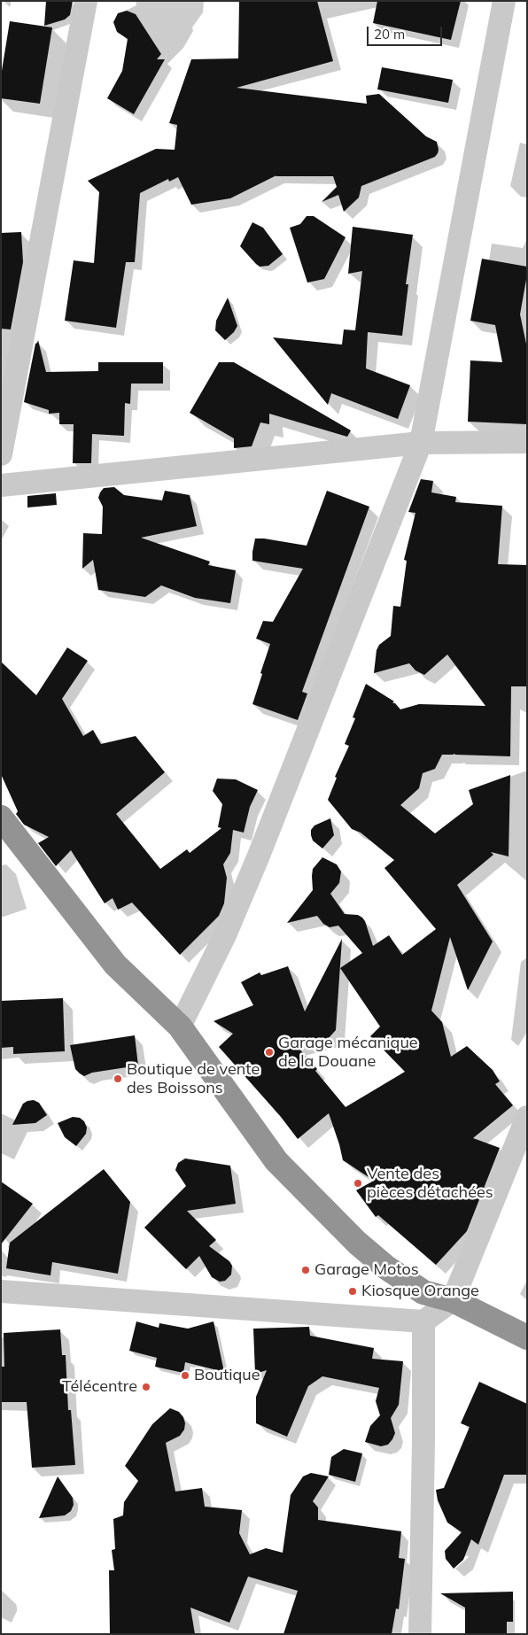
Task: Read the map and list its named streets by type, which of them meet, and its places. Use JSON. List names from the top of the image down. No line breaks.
{"places":["Garage mécanique de la Douane","Boutique de vente des Boissons","Vente des pièces détachées","Garage Motos","Kiosque Orange","Boutique","Télécentre"],"scale_bar":"20 m"}
